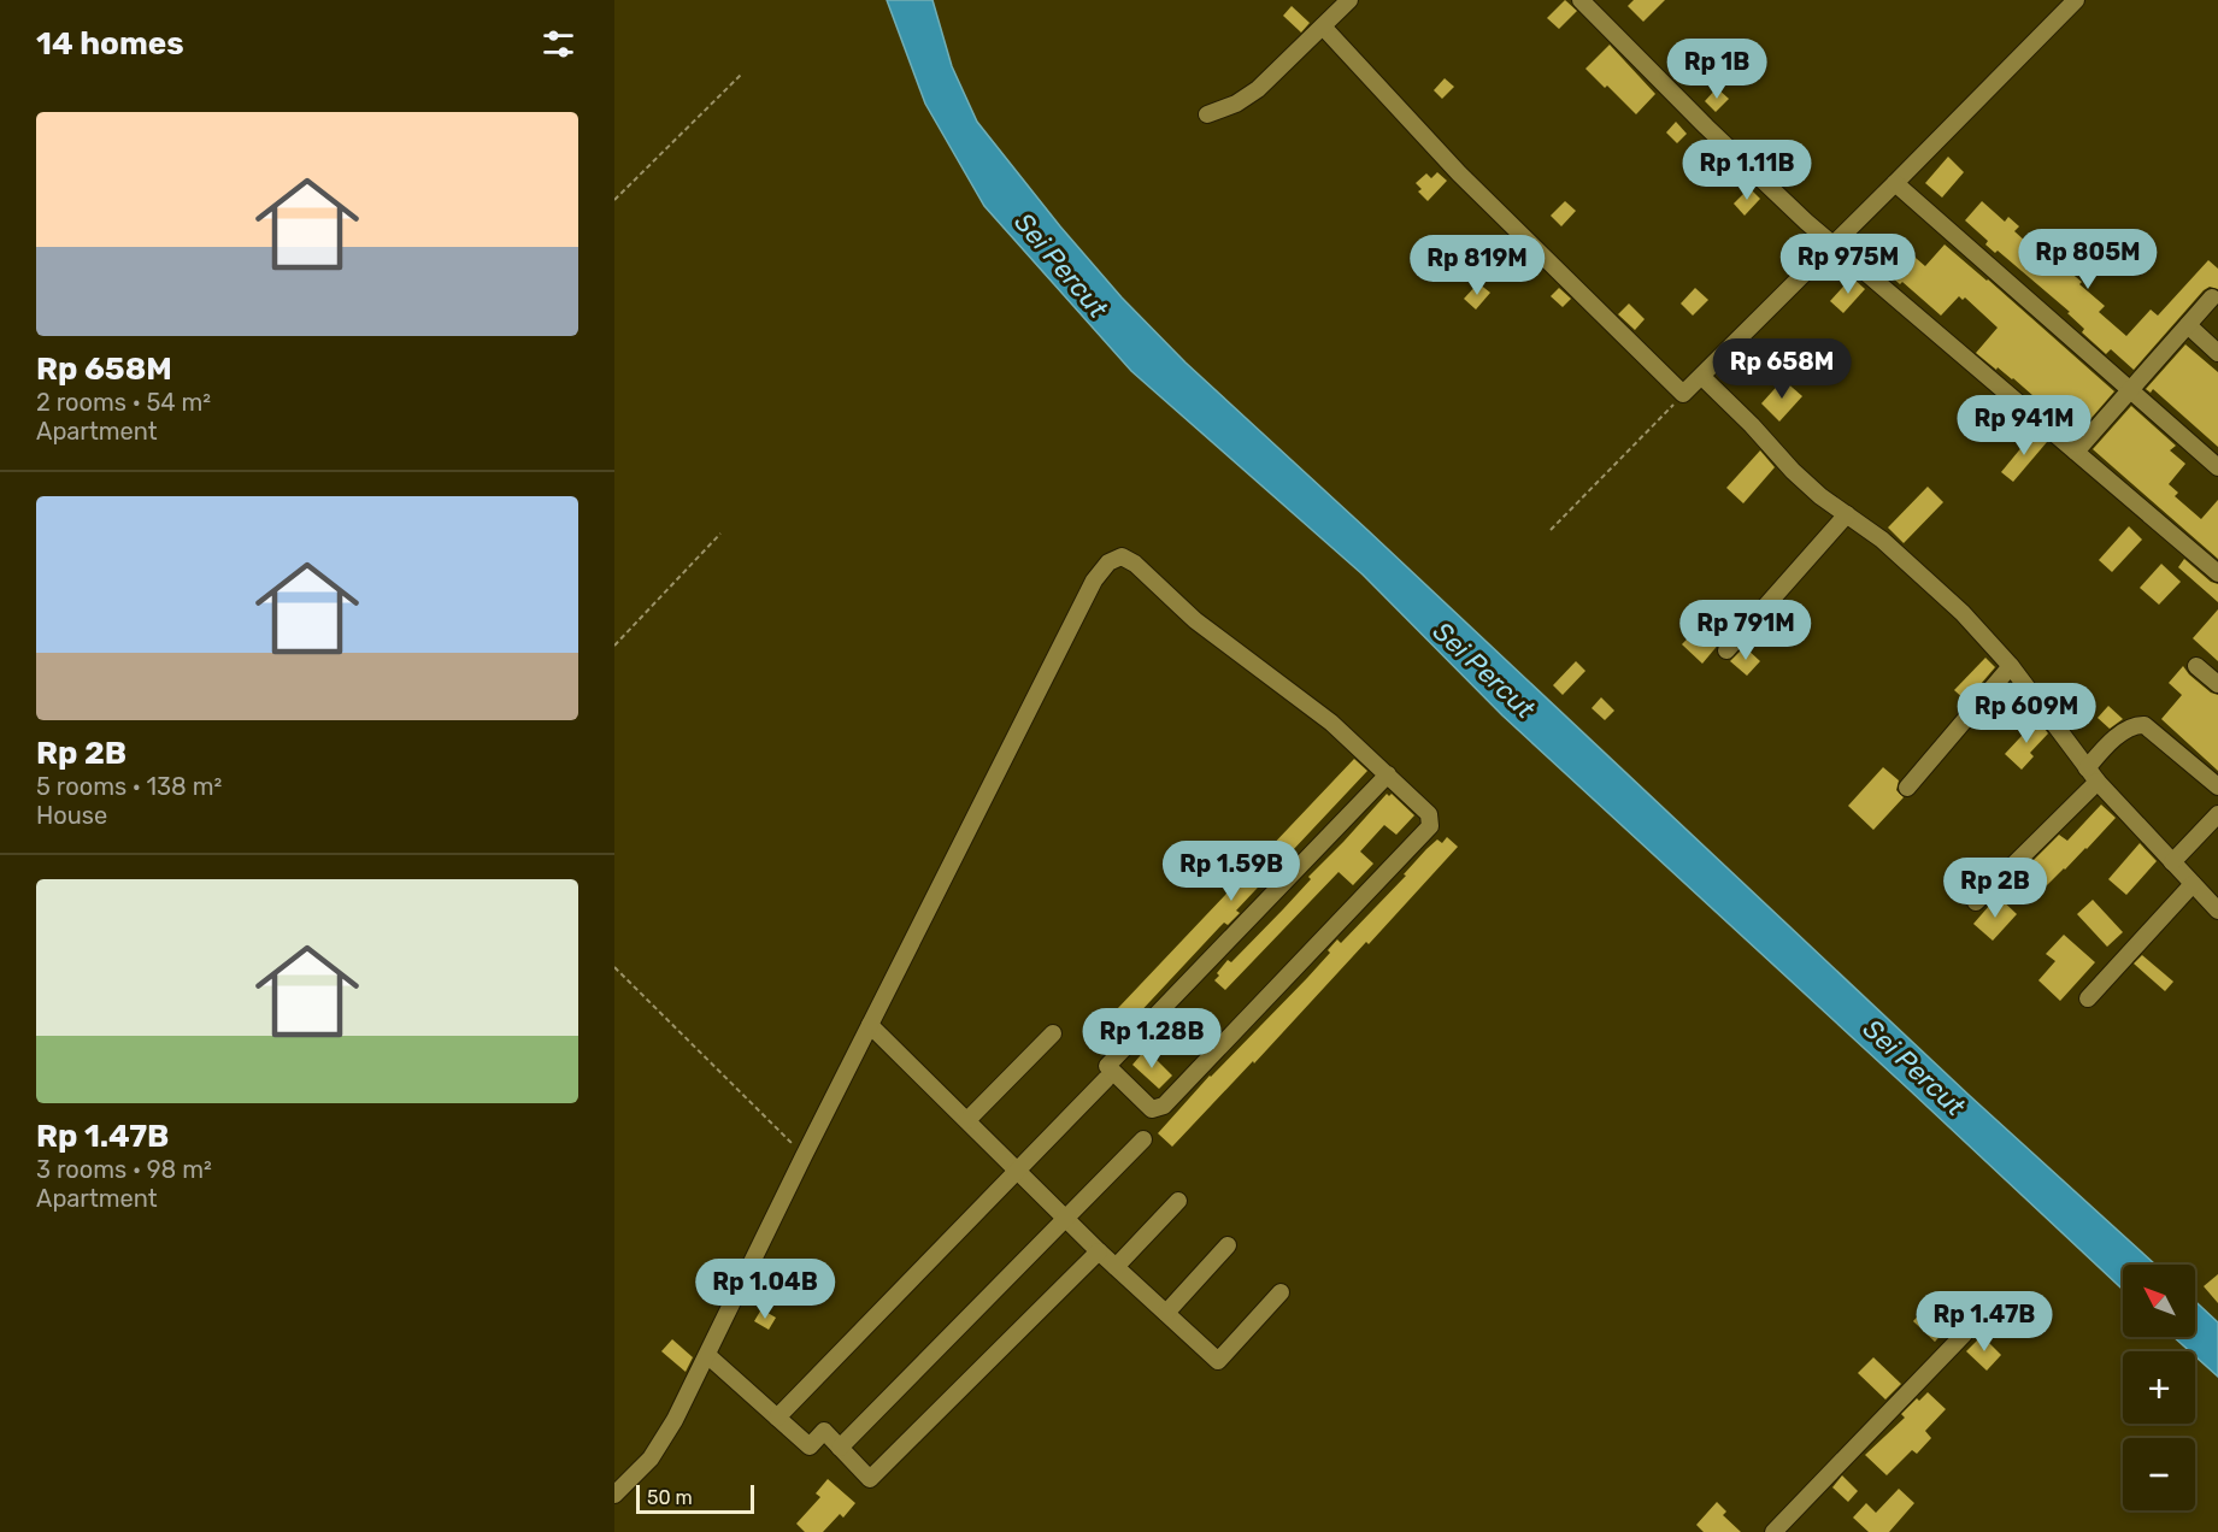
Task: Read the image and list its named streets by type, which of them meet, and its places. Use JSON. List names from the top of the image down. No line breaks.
{"water":["Sei Percut"],"scale_bar":"50 m","north":"top left","page":{"heading":"14 homes","price":["Rp 1B","Rp 1.11B","Rp 805M","Rp 975M","Rp 819M","Rp 658M","Rp 941M","Rp 791M","Rp 609M","Rp 1.59B","Rp 2B","Rp 1.28B","Rp 1.04B","Rp 1.47B"],"list":[{"name":"Rp 658M","note":"2 rooms · 54 m² · Apartment"},{"name":"Rp 2B","note":"5 rooms · 138 m² · House"},{"name":"Rp 1.47B","note":"3 rooms · 98 m² · Apartment"}],"map_buttons":["+","−"],"scale":"50 m"}}
